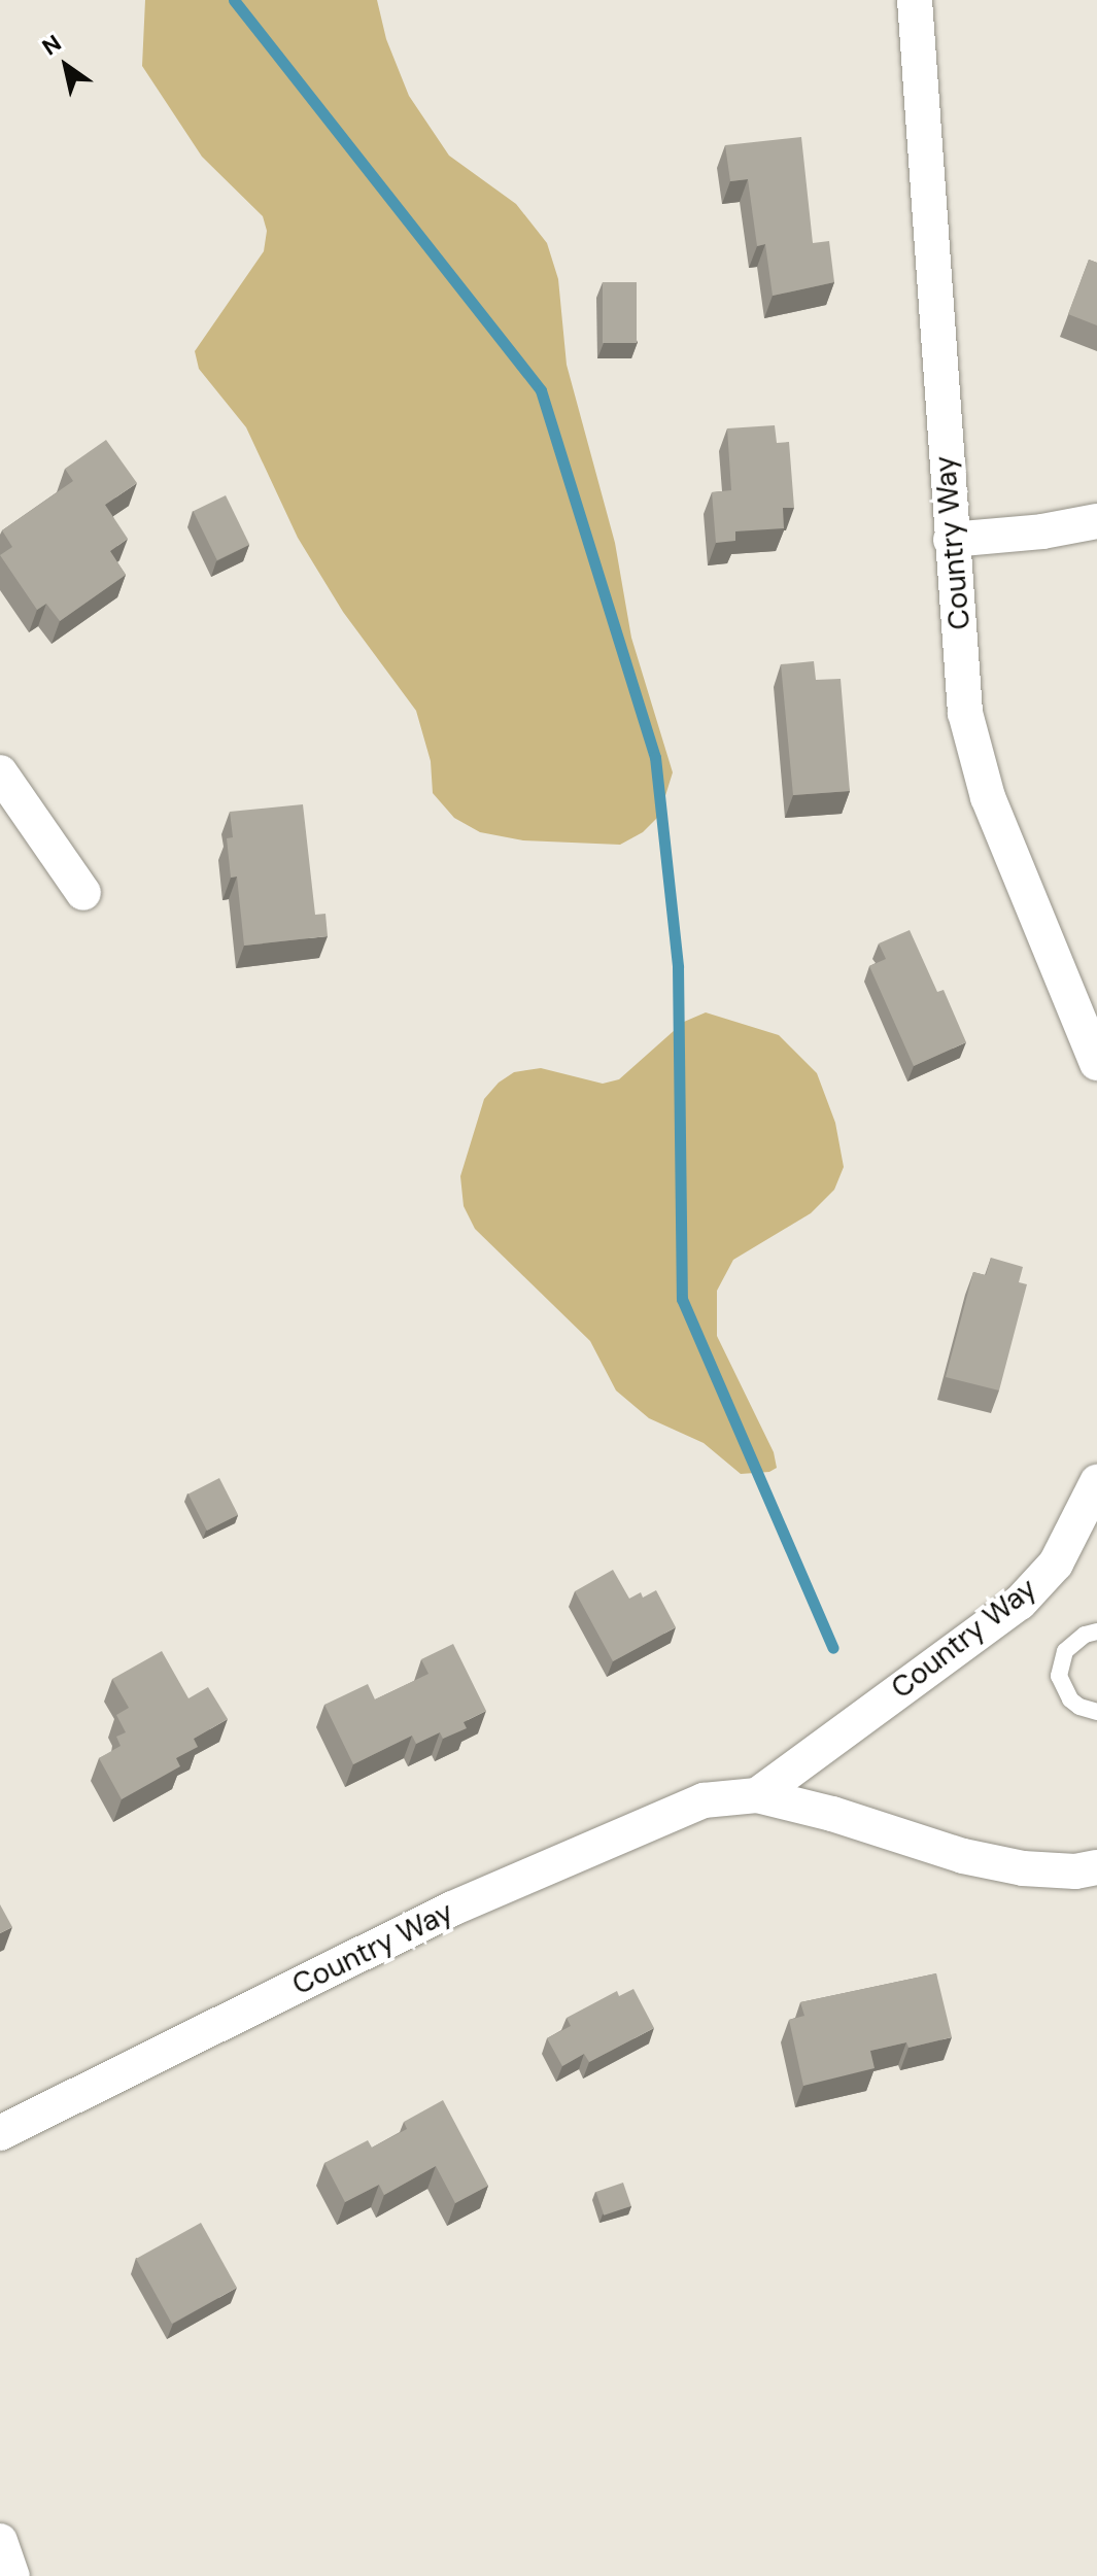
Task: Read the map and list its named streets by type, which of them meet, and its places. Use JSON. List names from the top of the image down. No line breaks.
{"streets":{"street":["Country Way"]},"north":"top left"}
